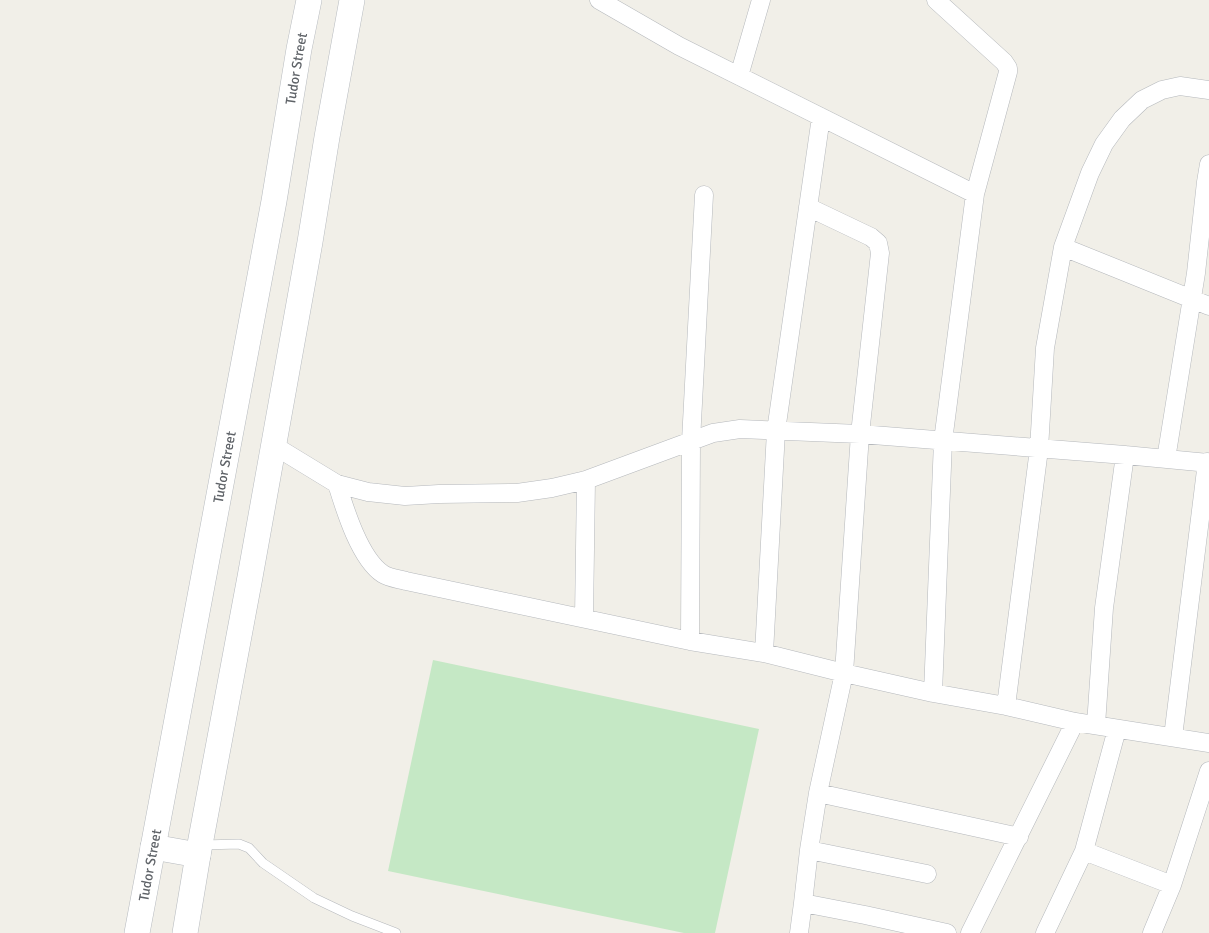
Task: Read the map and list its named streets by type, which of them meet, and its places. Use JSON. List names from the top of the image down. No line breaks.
{"streets":{"street":["Tudor Street"]}}
